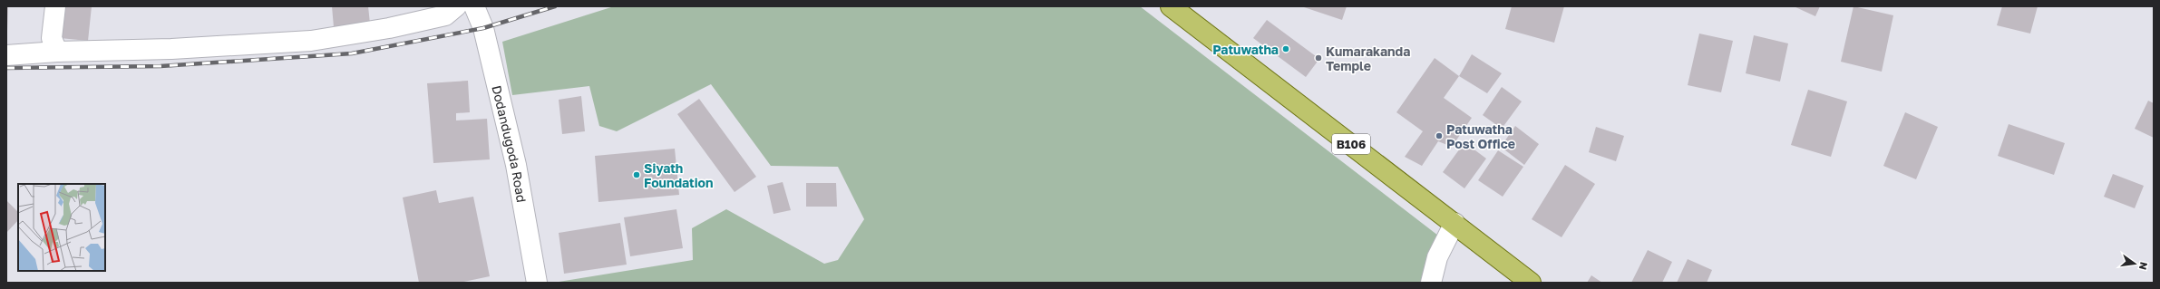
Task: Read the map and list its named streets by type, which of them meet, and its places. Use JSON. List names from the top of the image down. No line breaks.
{"streets":{"main road":["B106"],"street":["Dodandugoda Road"]},"places":["Patuwatha","Kumarakanda Temple","Patuwatha Post Office","Siyath Foundation"],"north":"right"}
